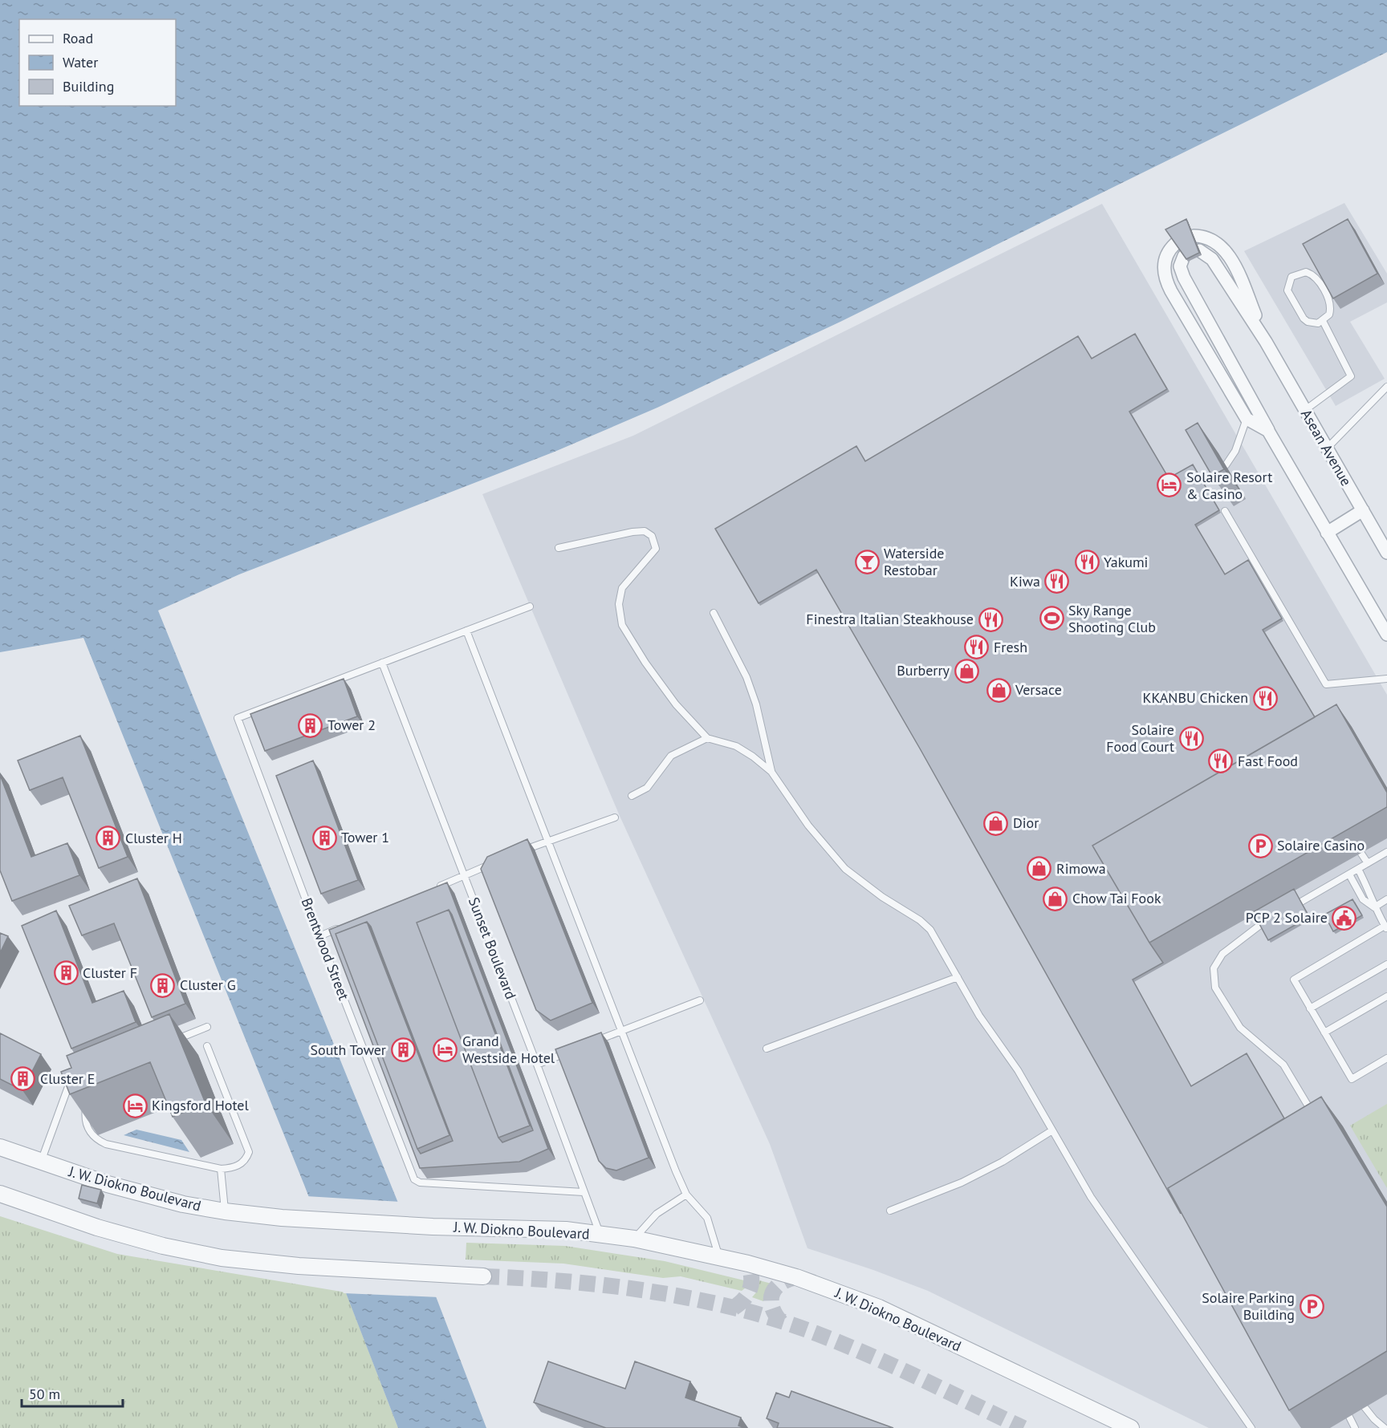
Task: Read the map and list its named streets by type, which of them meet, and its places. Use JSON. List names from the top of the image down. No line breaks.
{"streets":{"street":["Asean Avenue","J. W. Diokno Boulevard"],"lane":["Sunset Boulevard","Brentwood Street"]},"crossings":[["Sunset Boulevard","Brentwood Street"],["Sunset Boulevard","J. W. Diokno Boulevard"]],"places":{"hotel":["Solaire Resort & Casino","Grand Westside Hotel","Kingsford Hotel"],"bar":["Waterside Restobar"],"restaurant":["Yakumi","Kiwa","Finestra Italian Steakhouse","Fresh","KKANBU Chicken","Solaire Food Court","Fast Food"],"sports":["Sky Range Shooting Club"],"shop":["Burberry","Versace","Dior","Rimowa","Chow Tai Fook"],"building":["Tower 2","Tower 1","Cluster H","Cluster F","Cluster G","South Tower","Cluster E"],"parking":["Solaire Casino","Solaire Parking Building"],"public building":["PCP 2 Solaire"]},"legend":["Road","Water","Building"],"scale_bar":"50 m"}
